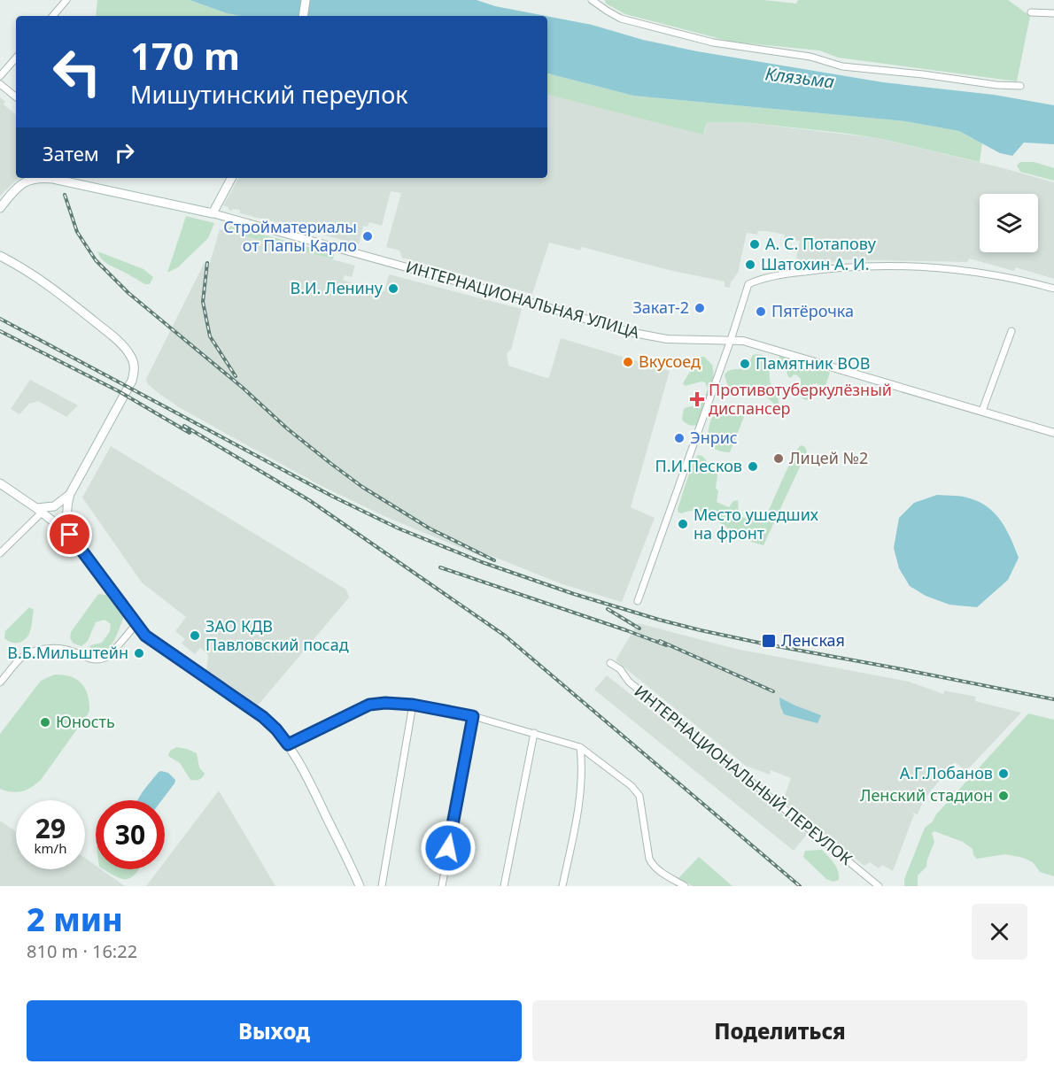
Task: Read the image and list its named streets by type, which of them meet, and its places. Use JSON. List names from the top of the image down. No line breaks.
{"streets":{"main road":["ИНТЕРНАЦИОНАЛЬНАЯ УЛИЦА"],"street":["ИНТЕРНАЦИОНАЛЬНЫЙ ПЕРЕУЛОК"]},"water":["Клязьма"],"places":{"other":["Стройматериалы от Папы Карло","А. С. Потапову","Шатохин А. И.","В.И. Ленину","Закат-2","Пятёрочка","Вкусоед","Памятник ВОВ","Энрис","Лицей №2","П.И.Песков","Место ушедших на фронт","ЗАО КДВ Павловский посад","В.Б.Мильштейн","Юность","А.Г.Лобанов","Ленский стадион"],"health":["Противотуберкулёзный диспансер"],"transit":["Ленская"]},"page":{"turn":["170 m","Мишутинский переулок"],"then":"Затем","speed":"29 km/h","limit":"30","heading":["2 мин","810 m · 16:22"],"buttons":["Выход","Поделиться"]}}
